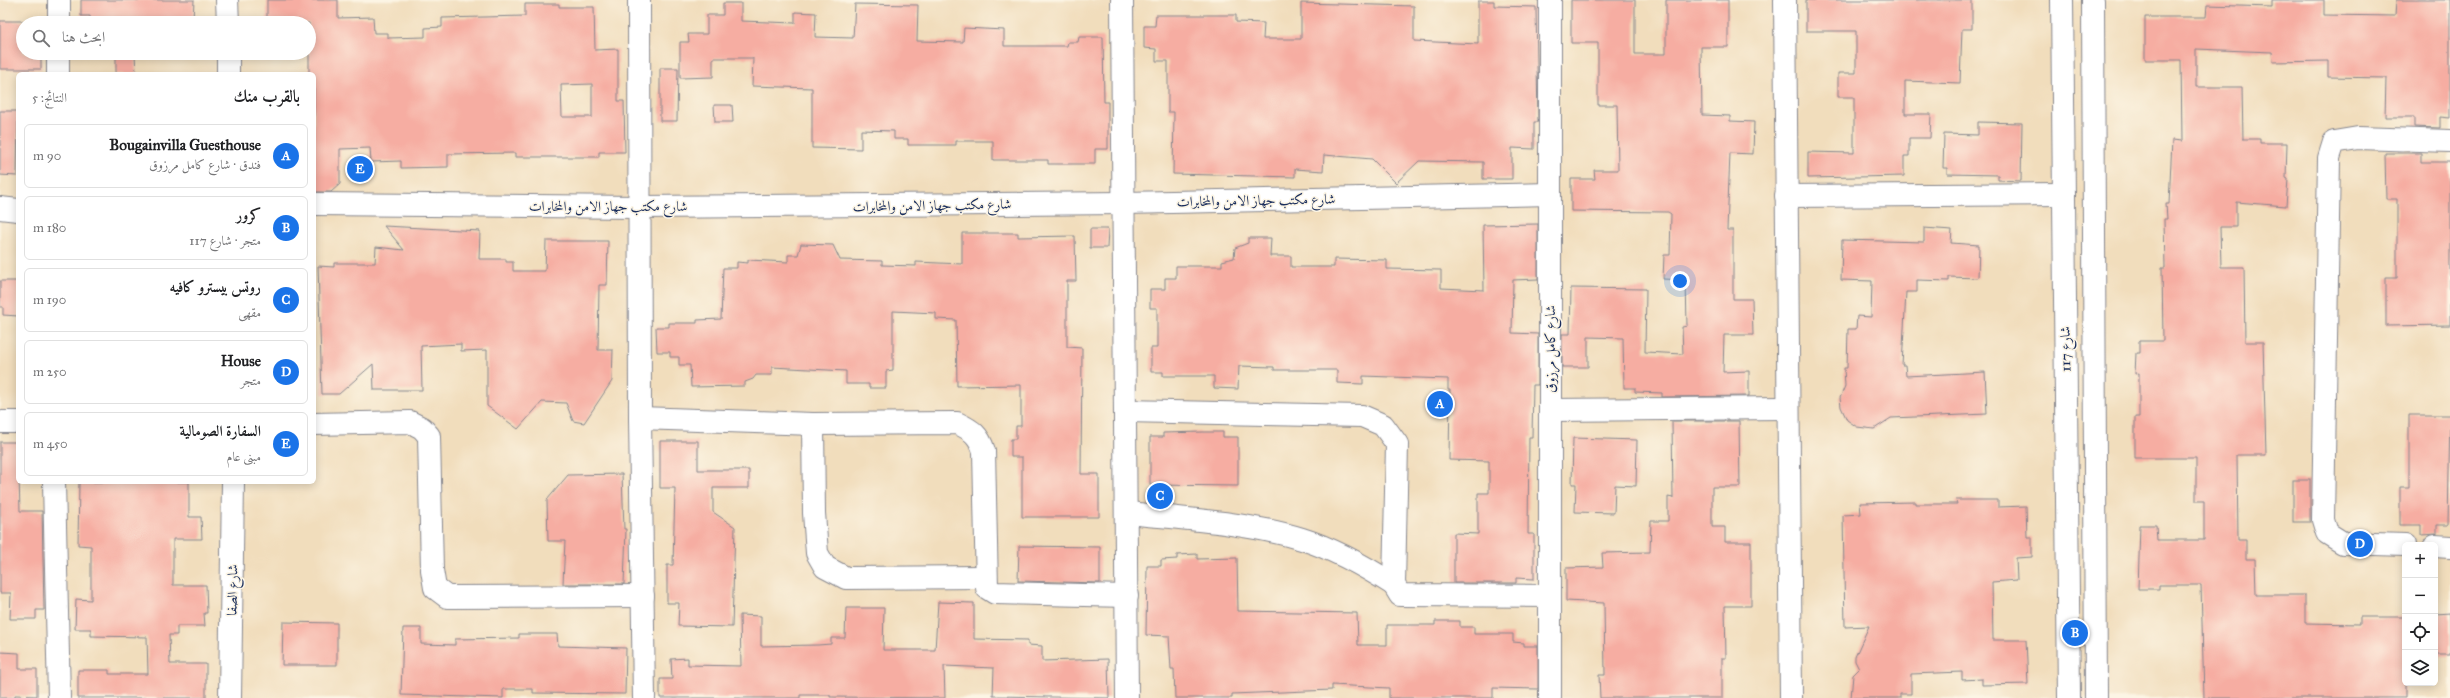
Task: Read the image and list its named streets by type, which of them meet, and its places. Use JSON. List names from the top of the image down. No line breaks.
{"streets":{"street":["شارع مكتب جهاز الامن والمخابرات","شارع كامل مرزوق","شارع 117","شارع الصفا"]},"crossings":[["شارع مكتب جهاز الامن والمخابرات","شارع كامل مرزوق"]],"page":{"search":"ابحث هنا","heading":["بالقرب منك","النتائج: 5"],"list":[{"mark":"A","name":"Bougainvilla Guesthouse","note":"فندق · شارع كامل مرزوق","value":"90 m"},{"mark":"B","name":"كرور","note":"متجر · شارع 117","value":"180 m"},{"mark":"C","name":"روتس بيسترو كافيه","note":"مقهى","value":"190 m"},{"mark":"D","name":"House","note":"متجر","value":"250 m"},{"mark":"E","name":"السفارة الصومالية","note":"مبنى عام","value":"450 m"}],"pins":["E","A","C","D","B"],"map_buttons":["+","−"]}}
